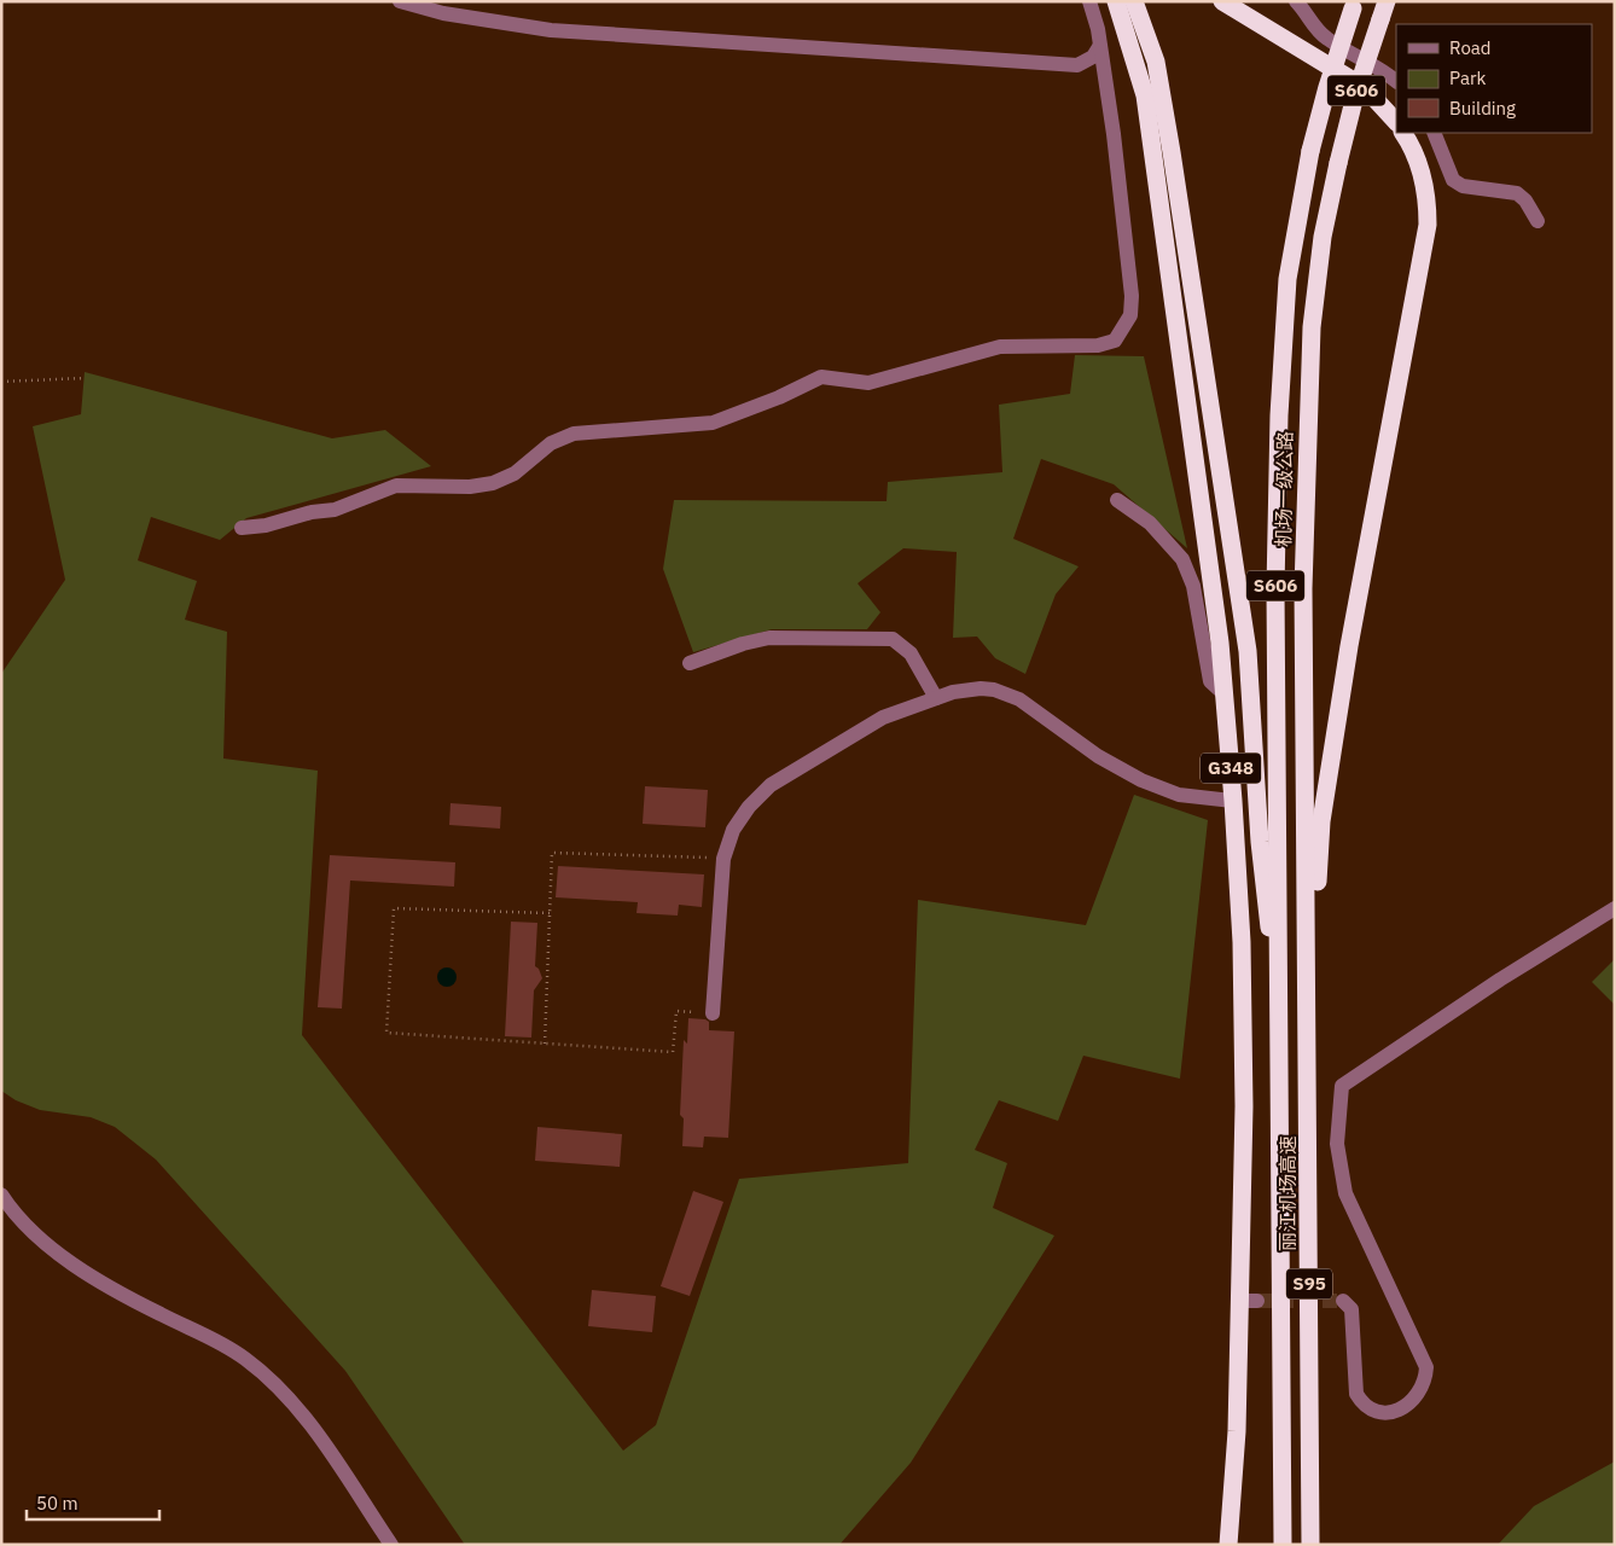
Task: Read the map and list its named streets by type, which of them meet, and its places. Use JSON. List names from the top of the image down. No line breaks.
{"streets":{"highway":["S606","机场一级公路","G348","丽江机场高速","S95"]},"crossings":[["机场一级公路","丽江机场高速"]],"legend":["Road","Park","Building"],"scale_bar":"50 m"}
